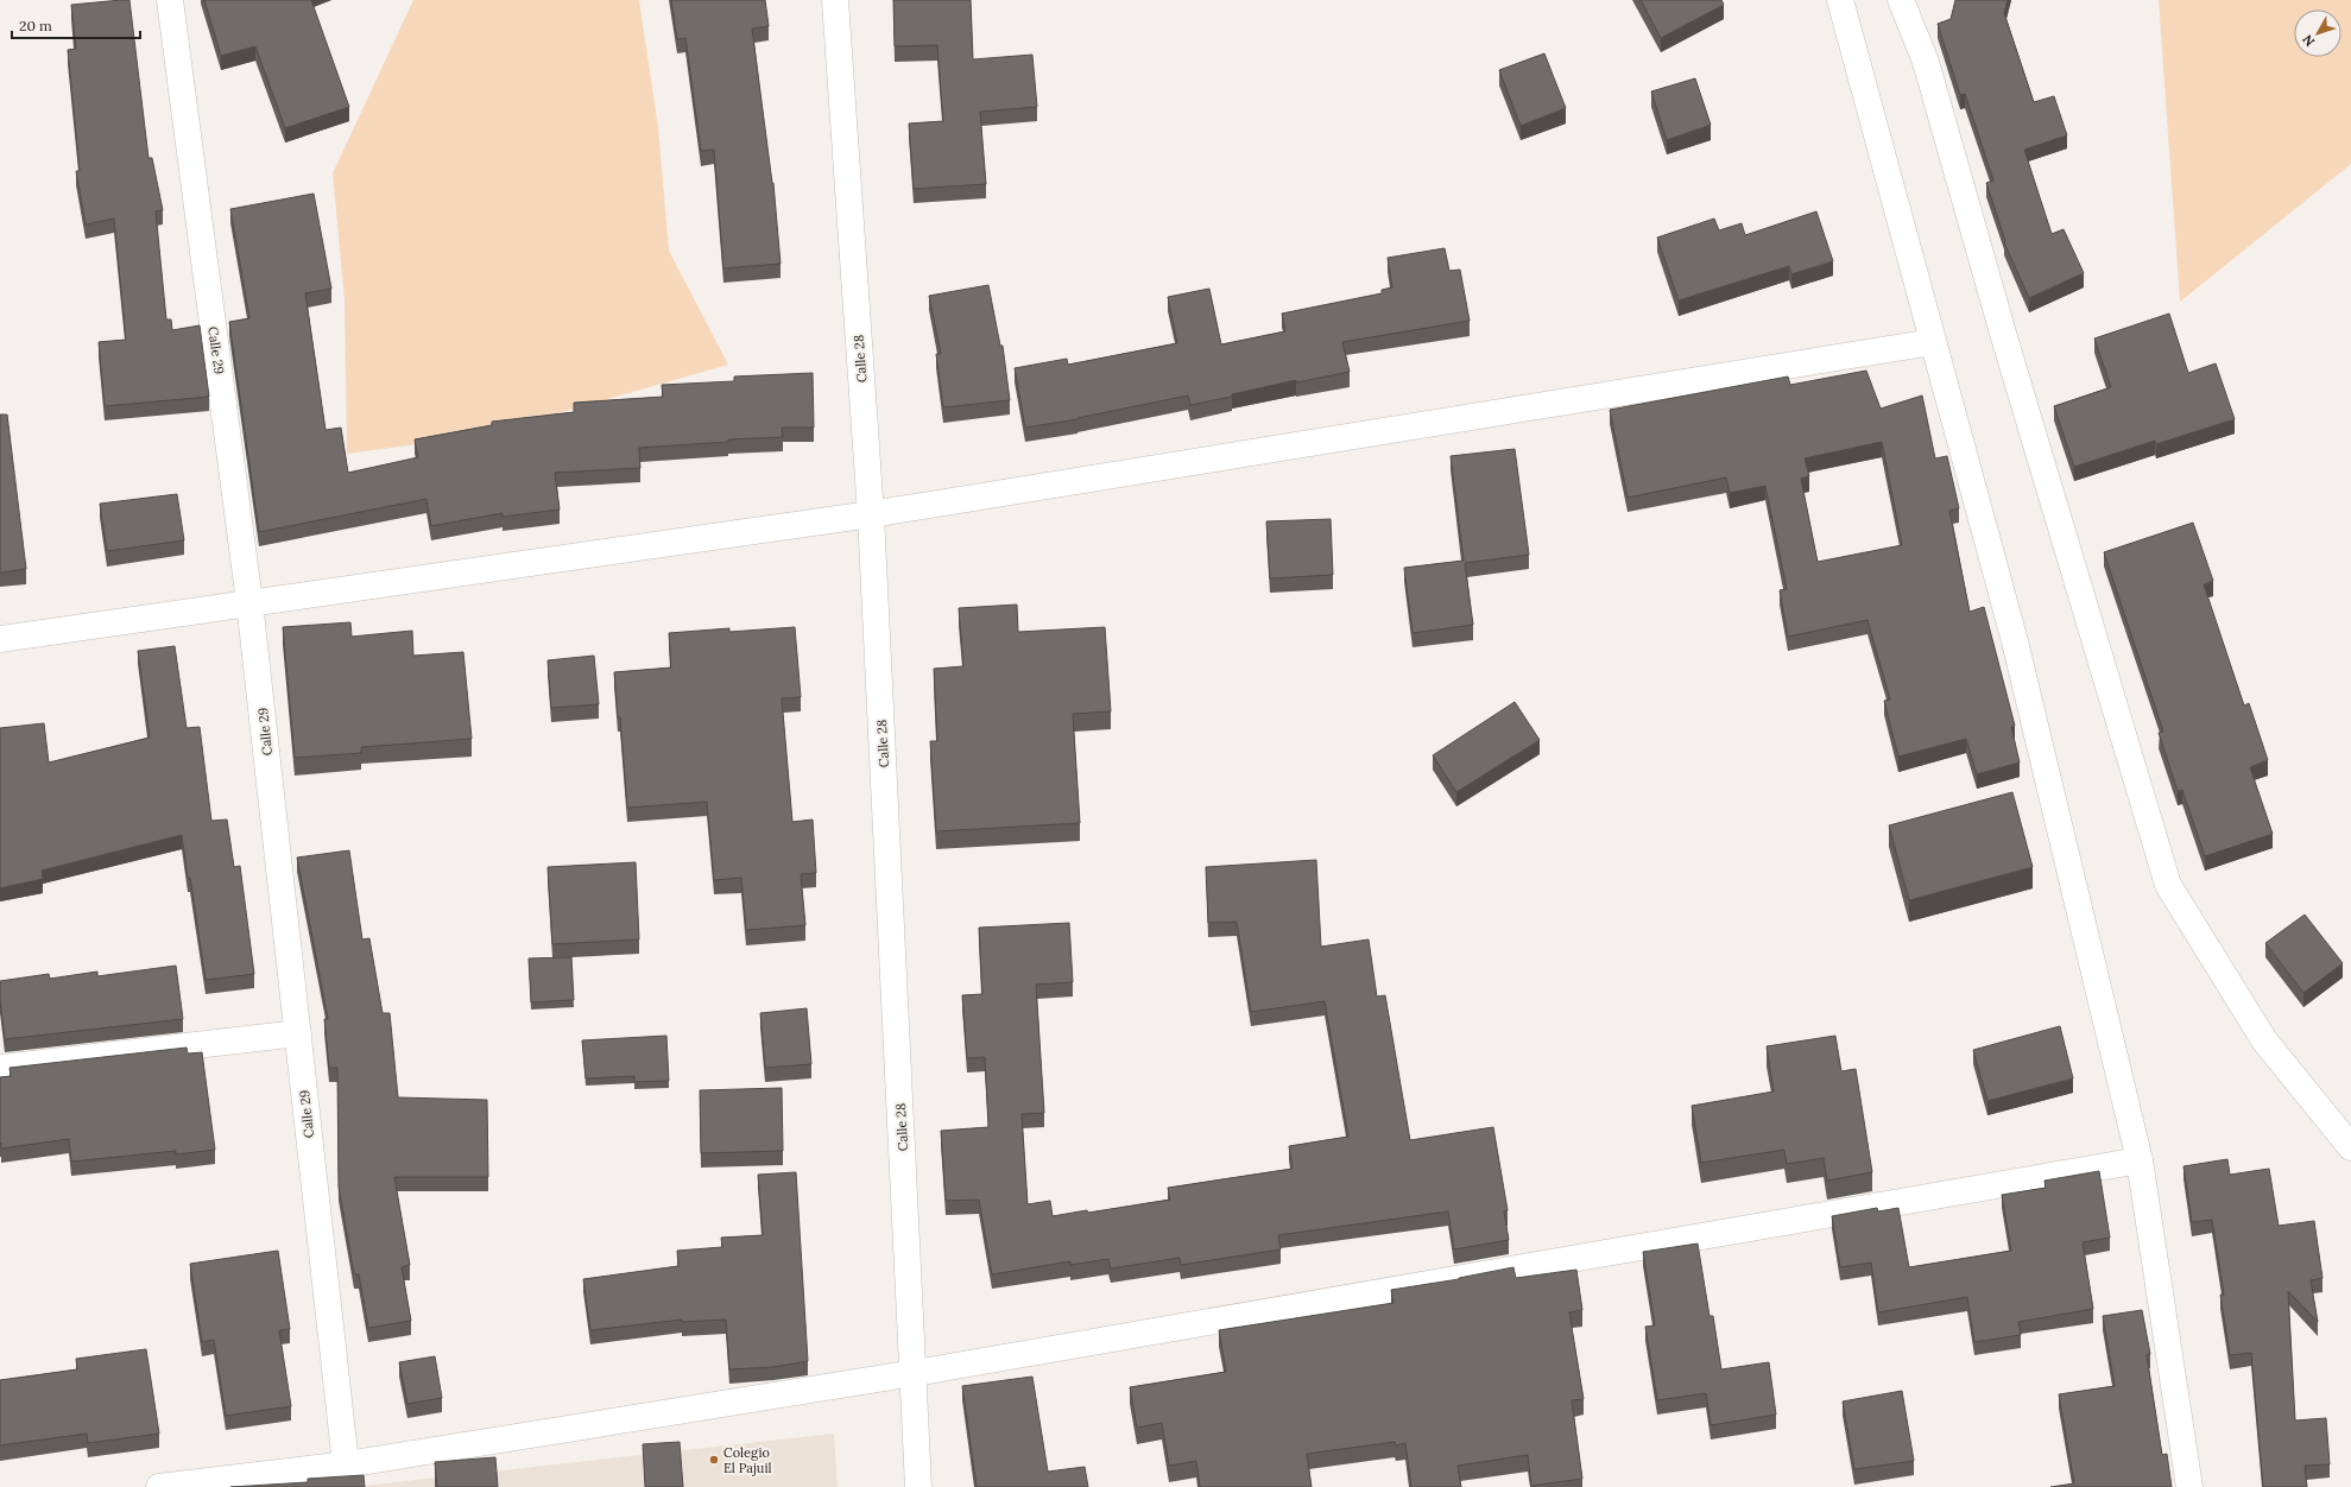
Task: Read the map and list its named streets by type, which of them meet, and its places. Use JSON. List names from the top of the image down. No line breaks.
{"streets":{"street":["Calle 29","Calle 28"]},"places":["Colegio El Pajuil"],"scale_bar":"20 m","north":"bottom left"}
